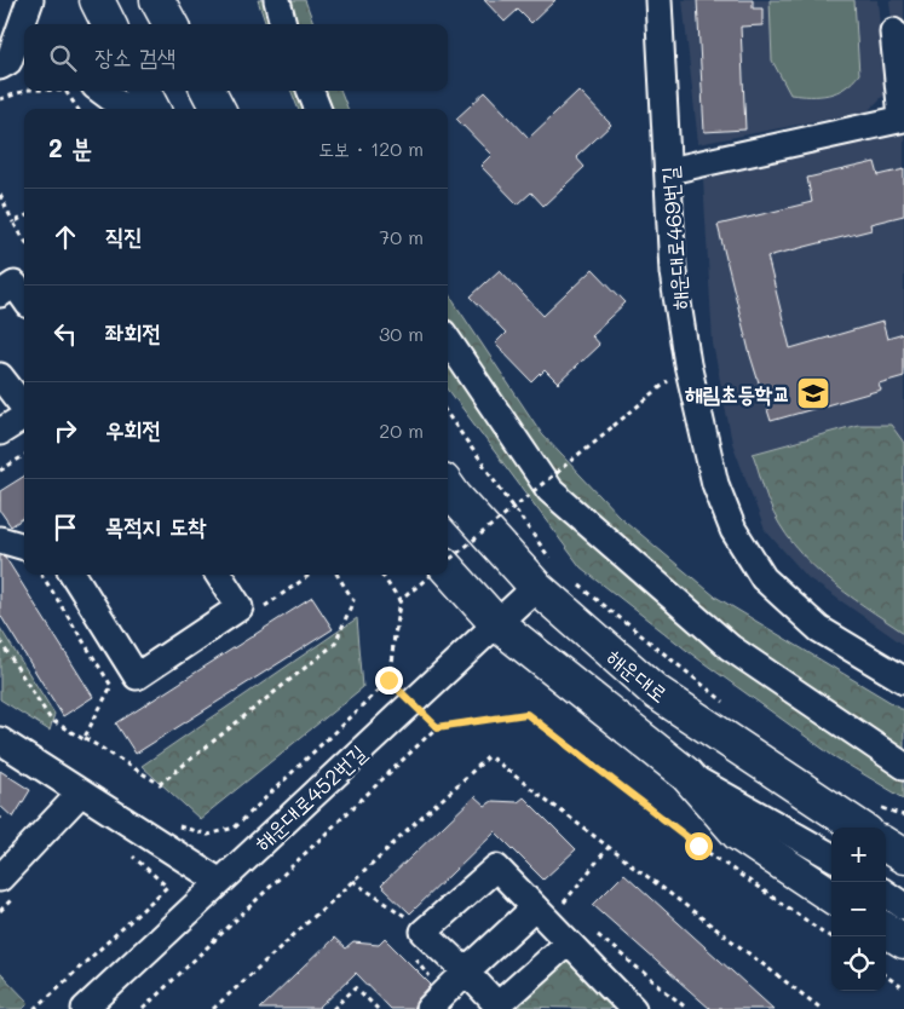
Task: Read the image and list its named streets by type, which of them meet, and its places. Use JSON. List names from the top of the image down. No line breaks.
{"streets":{"main road":["해운대로"],"street":["해운대로469번길","해운대로452번길"]},"crossings":[["해운대로","해운대로452번길"]],"places":{"school or university":["해림초등학교"]},"page":{"search":"장소 검색","heading":["2 분","도보 · 120 m"],"list":[["직진","70 m"],["좌회전","30 m"],["우회전","20 m"],"목적지 도착"],"map_buttons":["+","−"]}}
